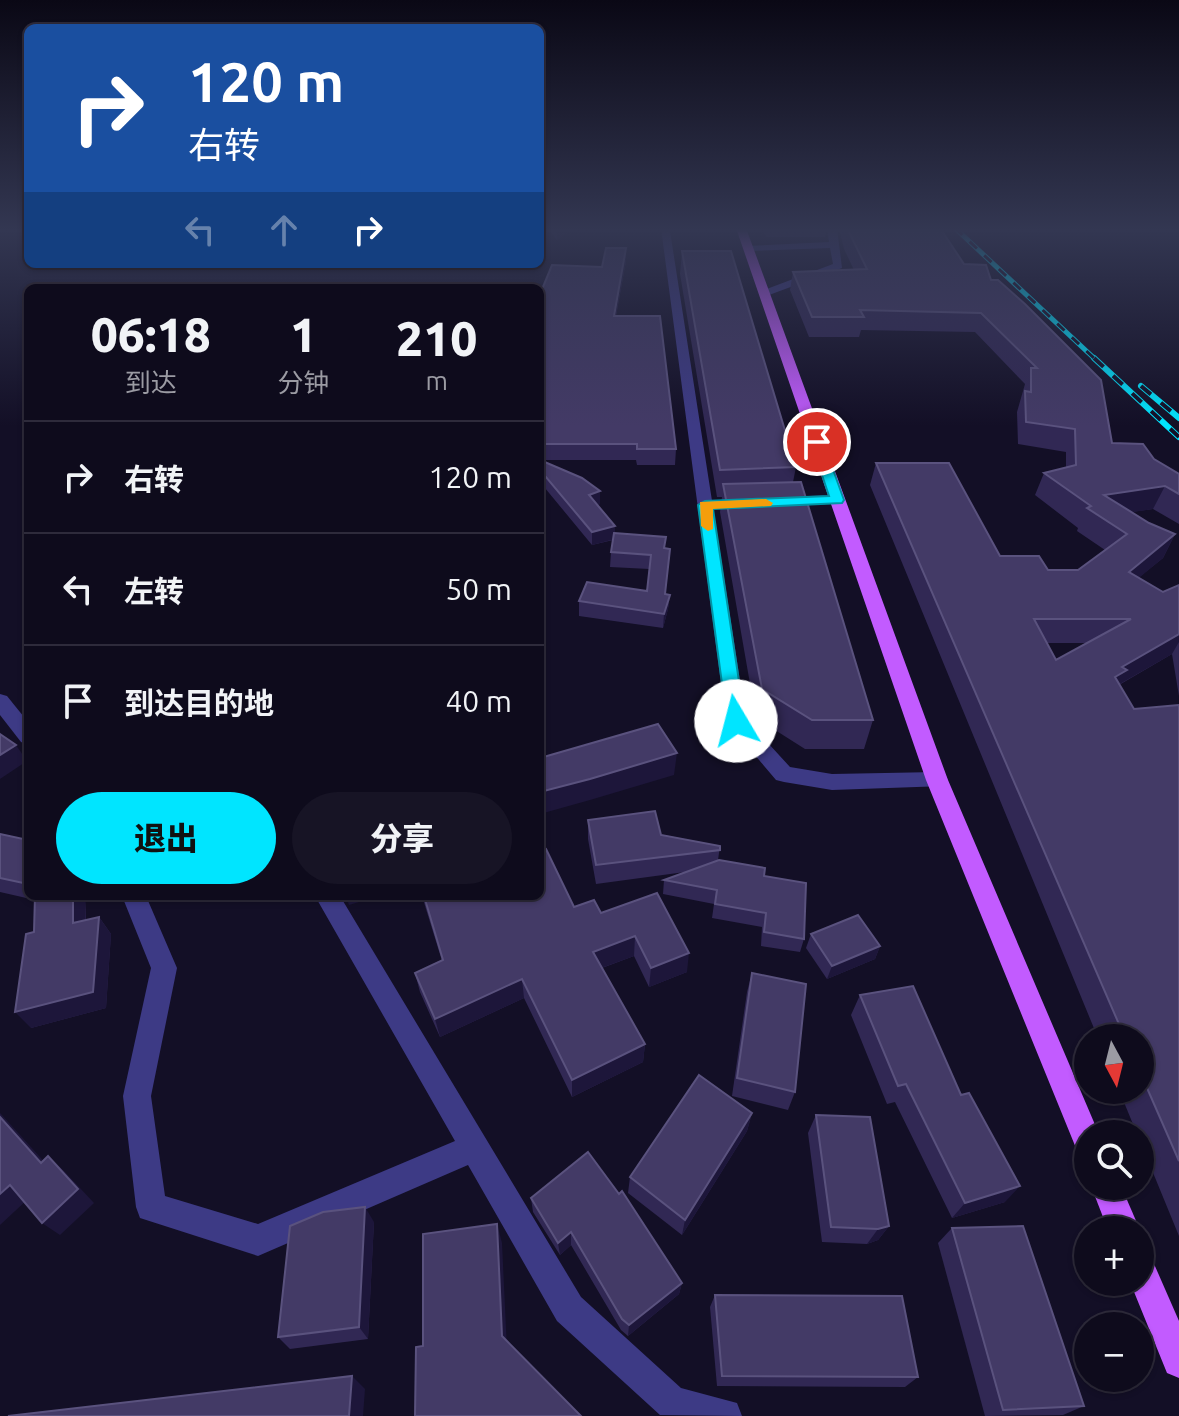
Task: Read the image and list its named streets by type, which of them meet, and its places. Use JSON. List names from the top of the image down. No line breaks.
{"north":"bottom","page":{"turn":["120 m","右转"],"eta":["06:18","到达","1","分钟","210","m"],"list":[{"name":"右转","value":"120 m"},{"name":"左转","value":"50 m"},{"name":"到达目的地","value":"40 m"}],"buttons":["退出","分享"],"map_buttons":["+","−"]}}
